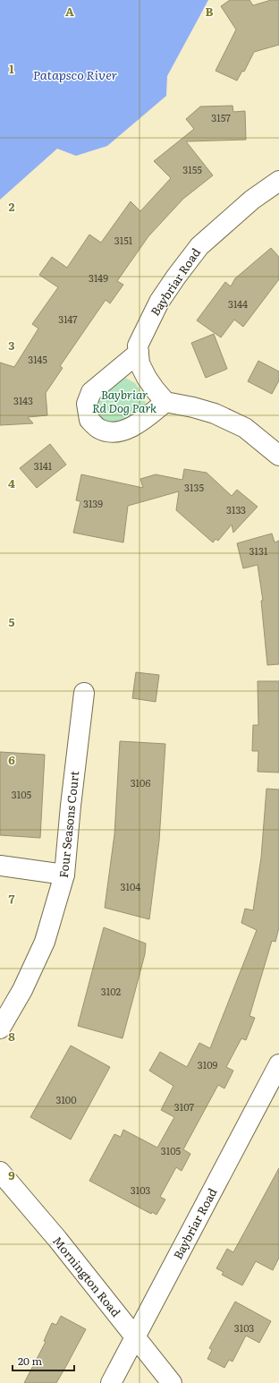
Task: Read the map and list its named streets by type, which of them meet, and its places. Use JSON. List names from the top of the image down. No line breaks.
{"streets":{"street":["Baybriar Road","Four Seasons Court","Mornington Road"]},"crossings":[["Baybriar Road","Mornington Road"]],"water":["Patapsco River"],"parks":["Baybriar Rd Dog Park"],"house_numbers":["3157","3155","3151","3149","3144","3147","3145","3143","3141","3135","3139","3133","3131","3106","3105","3104","3102","3109","3100","3107","3105","3103","3103"],"scale_bar":"20 m","grid":{"columns":["A","B"],"rows":["1","2","3","4","5","6","7","8","9"]}}
